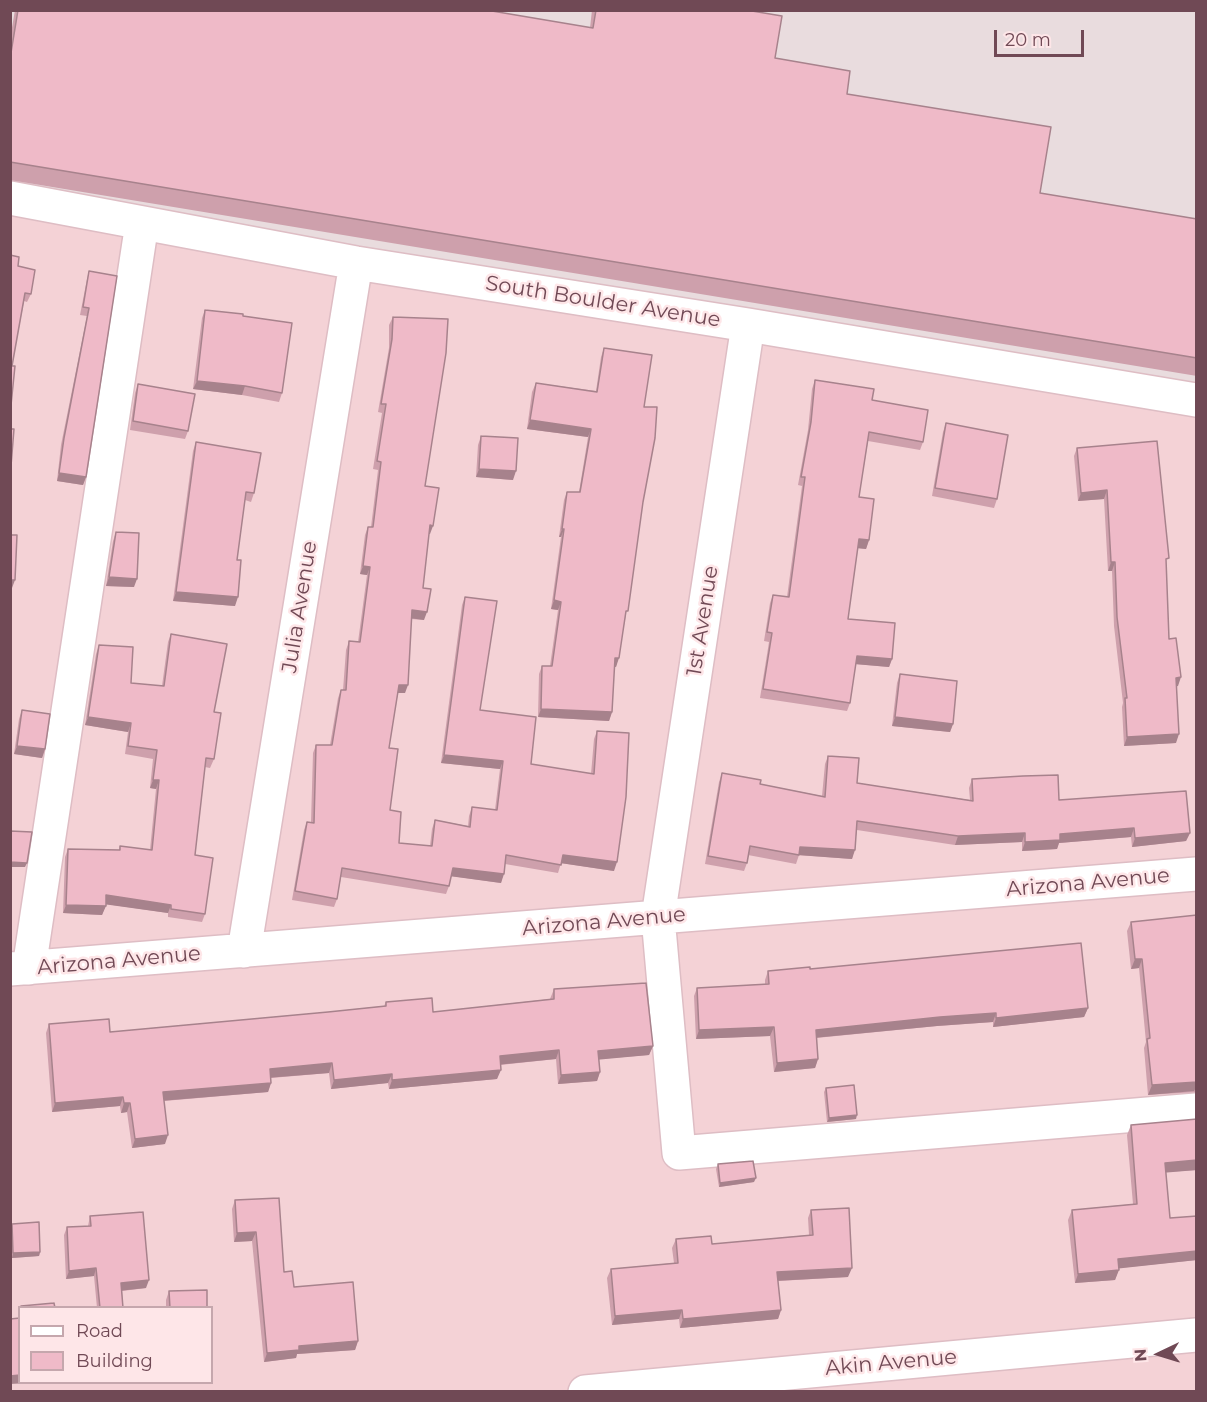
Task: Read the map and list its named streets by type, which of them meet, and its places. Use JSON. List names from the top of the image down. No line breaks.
{"streets":{"street":["South Boulder Avenue","Julia Avenue","1st Avenue","Arizona Avenue","Akin Avenue"]},"crossings":[["South Boulder Avenue","Julia Avenue"],["South Boulder Avenue","1st Avenue"],["Julia Avenue","Arizona Avenue"],["1st Avenue","Arizona Avenue"]],"legend":["Road","Building"],"scale_bar":"20 m","north":"left"}
